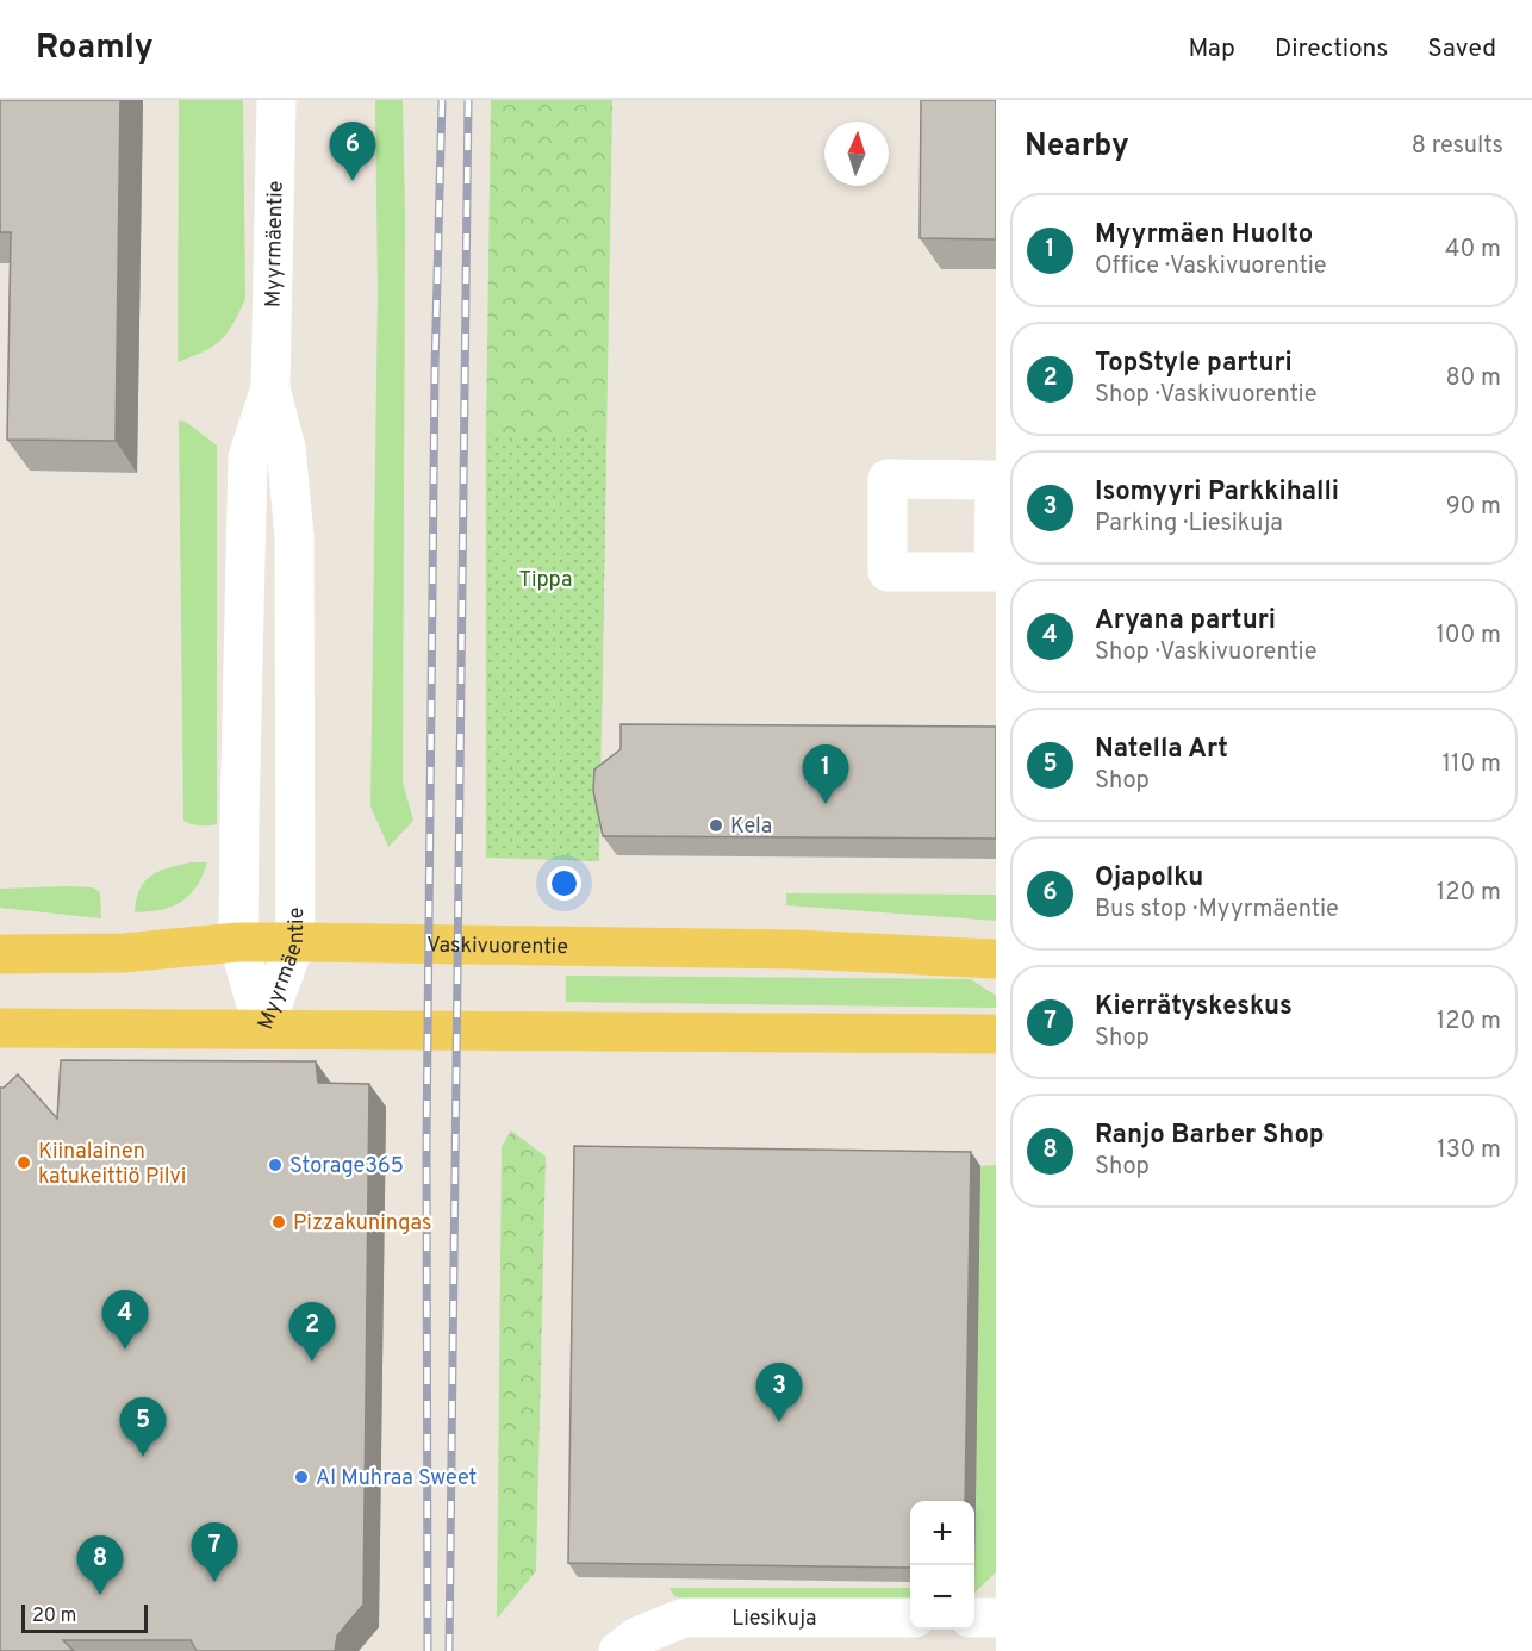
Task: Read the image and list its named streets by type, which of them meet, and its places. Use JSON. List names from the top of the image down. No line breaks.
{"streets":{"main road":["Vaskivuorentie"],"street":["Myyrmäentie","Liesikuja"]},"crossings":[["Myyrmäentie","Vaskivuorentie"]],"parks":["Tippa"],"places":["Kela","Kiinalainen katukeittiö Pilvi","Storage365","Pizzakuningas","Al Muhraa Sweet"],"scale_bar":"20 m","north":"top","page":{"header":"Roamly","nav":["Map","Directions","Saved"],"heading":["Nearby","8 results"],"pins":["6","1","4","2","3","5","7","8"],"list":[{"mark":"1","name":"Myyrmäen Huolto","note":"Office · Vaskivuorentie","value":"40 m"},{"mark":"2","name":"TopStyle parturi","note":"Shop · Vaskivuorentie","value":"80 m"},{"mark":"3","name":"Isomyyri Parkkihalli","note":"Parking · Liesikuja","value":"90 m"},{"mark":"4","name":"Aryana parturi","note":"Shop · Vaskivuorentie","value":"100 m"},{"mark":"5","name":"Natella Art","note":"Shop","value":"110 m"},{"mark":"6","name":"Ojapolku","note":"Bus stop · Myyrmäentie","value":"120 m"},{"mark":"7","name":"Kierrätyskeskus","note":"Shop","value":"120 m"},{"mark":"8","name":"Ranjo Barber Shop","note":"Shop","value":"130 m"}],"map_buttons":["+","−"],"scale":"20 m"}}
